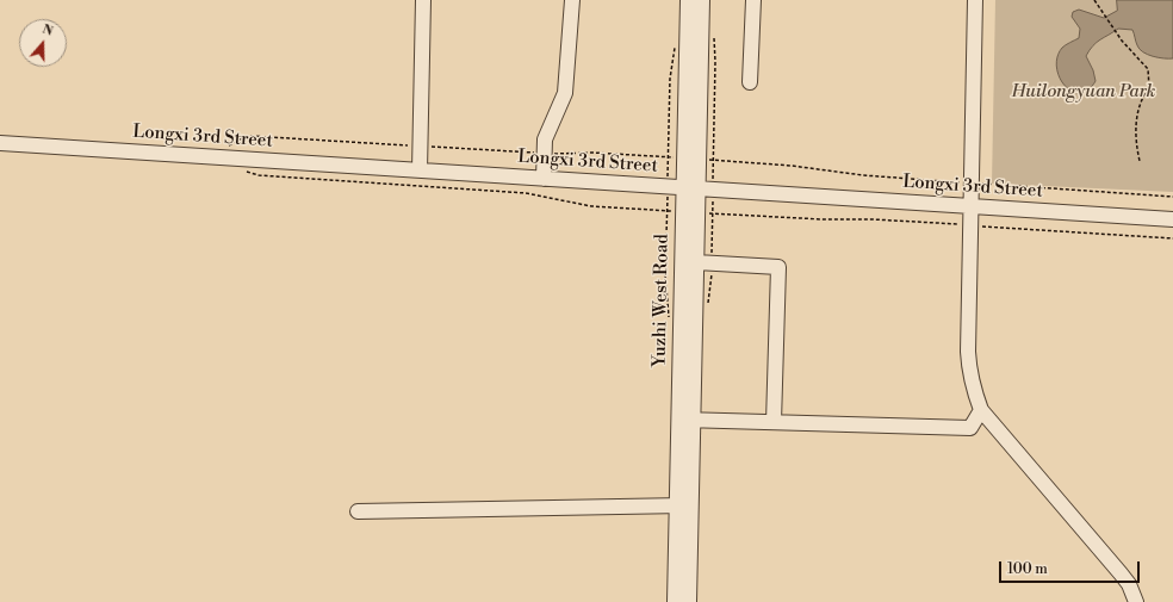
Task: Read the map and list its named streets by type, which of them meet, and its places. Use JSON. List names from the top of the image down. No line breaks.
{"streets":{"street":["Longxi 3rd Street","Yuzhi West Road"]},"crossings":[["Longxi 3rd Street","Yuzhi West Road"]],"parks":["Huilongyuan Park"],"scale_bar":"100 m","north":"top"}
